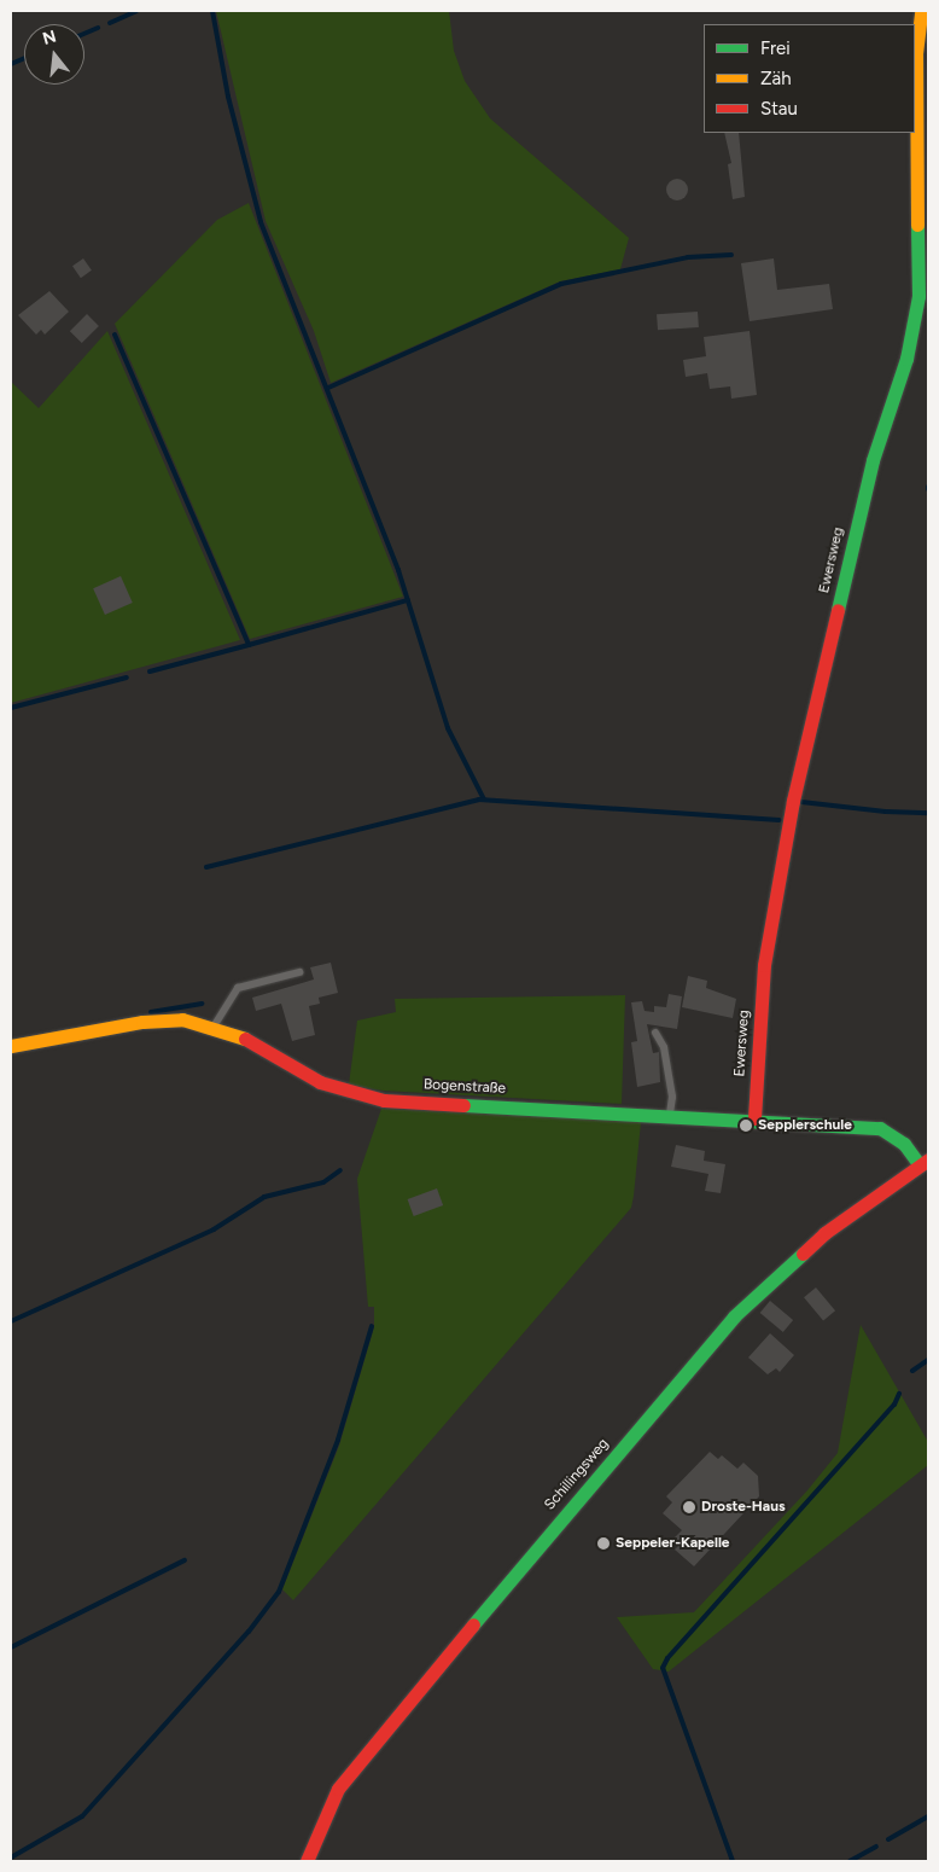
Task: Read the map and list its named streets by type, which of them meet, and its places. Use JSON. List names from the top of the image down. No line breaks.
{"streets":{"street":["Ewersweg","Bogenstraße","Schillingsweg"]},"crossings":[["Ewersweg","Bogenstraße"],["Bogenstraße","Schillingsweg"]],"places":["Sepplerschule","Droste-Haus","Seppeler-Kapelle"],"legend":["Frei","Zäh","Stau"],"north":"top"}
